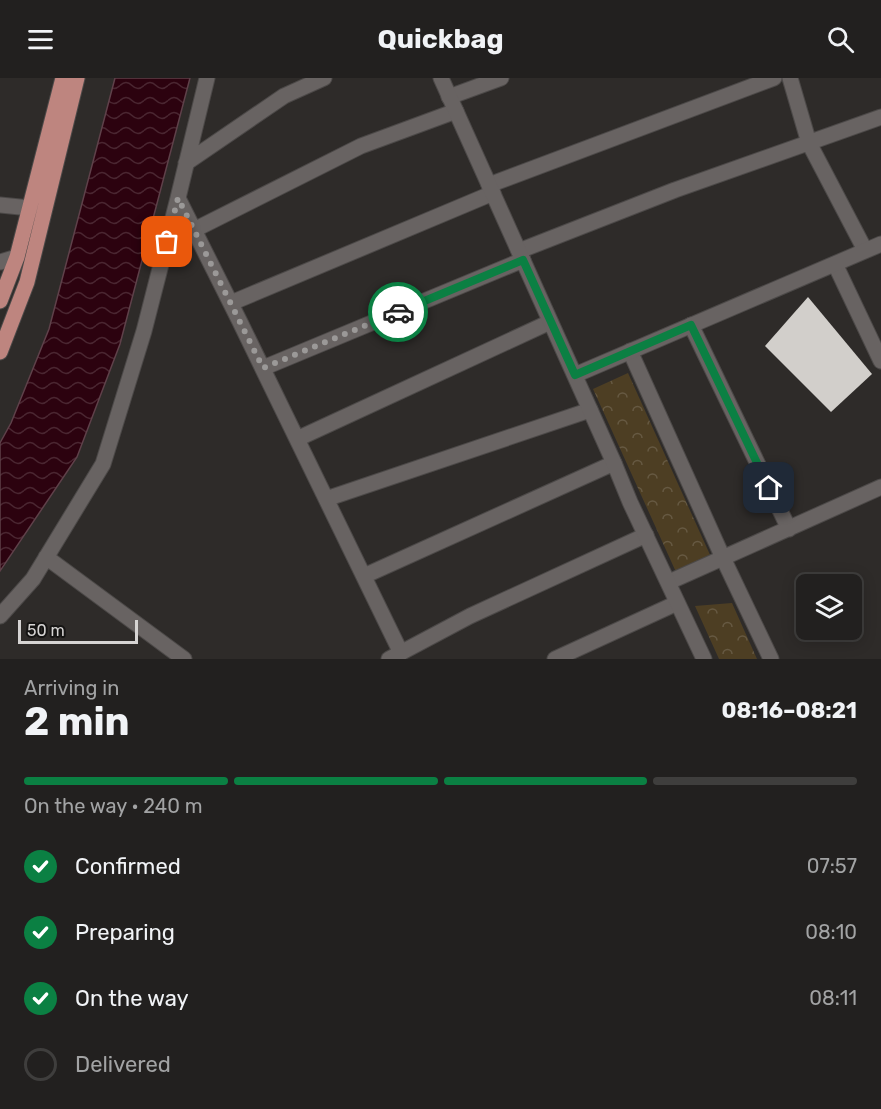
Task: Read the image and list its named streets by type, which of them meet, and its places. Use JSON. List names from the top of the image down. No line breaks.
{"scale_bar":"50 m","page":{"header":"Quickbag","scale":"50 m","heading":["2 min","Arriving in","08:16–08:21"],"bar":"On the way · 240 m","list":[["Confirmed","07:57"],["Preparing","08:10"],["On the way","08:11"],"Delivered"]}}
